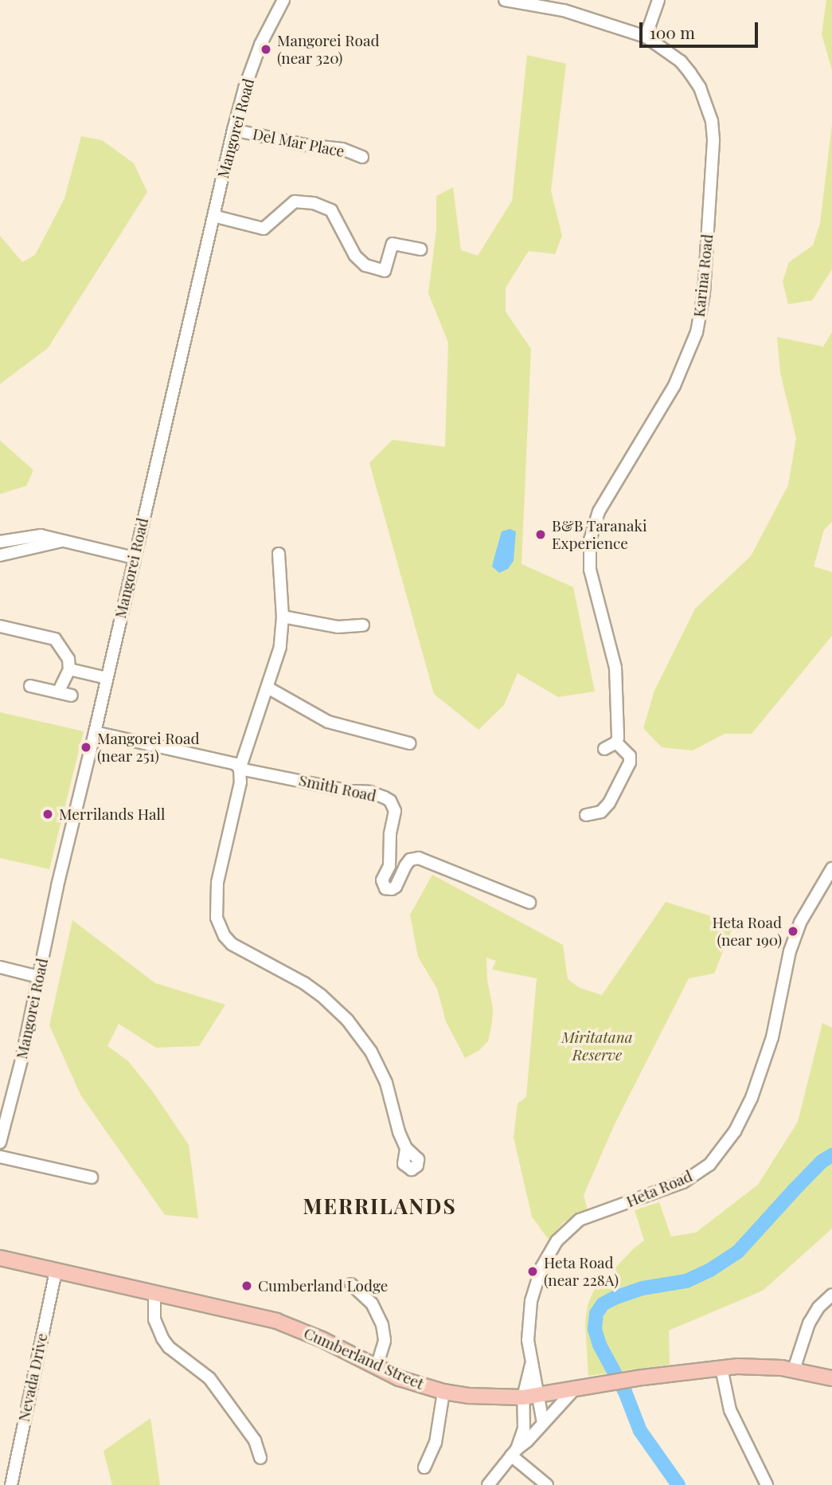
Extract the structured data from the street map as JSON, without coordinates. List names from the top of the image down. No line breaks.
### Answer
{"streets":{"main road":["Cumberland Street"],"street":["Mangorei Road","Del Mar Place","Karina Road","Smith Road","Heta Road","Nevada Drive"]},"crossings":[["Mangorei Road","Del Mar Place"],["Mangorei Road","Smith Road"],["Heta Road","Cumberland Street"],["Cumberland Street","Nevada Drive"]],"districts":["MERRILANDS"],"parks":["Miritatana Reserve"],"places":["Mangorei Road (near 320)","B&B Taranaki Experience","Mangorei Road (near 251)","Merrilands Hall","Heta Road (near 190)","Heta Road (near 228A)","Cumberland Lodge"],"scale_bar":"100 m"}
